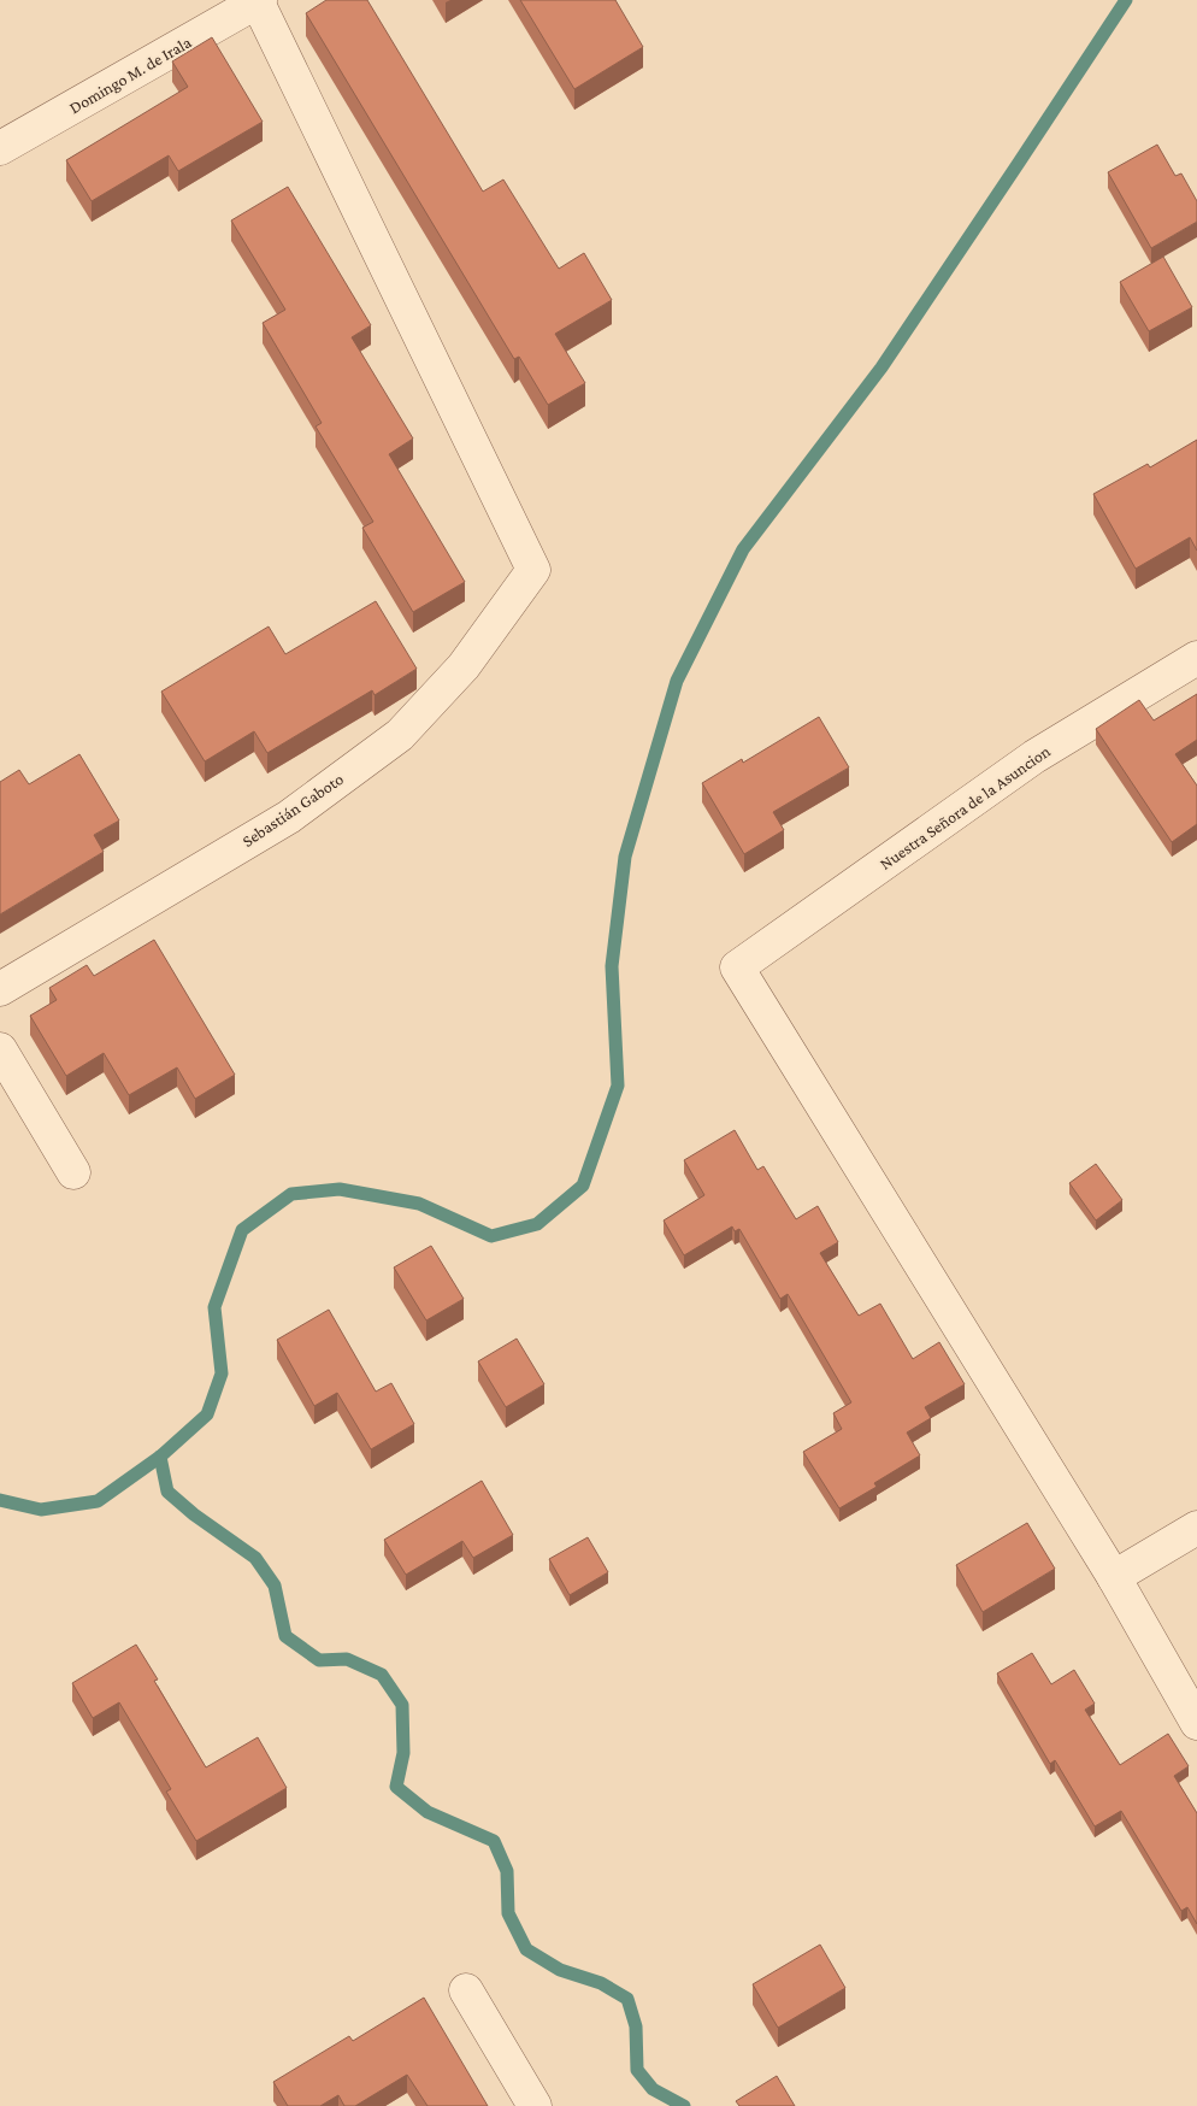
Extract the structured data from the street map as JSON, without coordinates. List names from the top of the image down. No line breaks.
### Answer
{"streets":{"street":["Domingo M. de Irala","Nuestra Señora de la Asuncion","Sebastián Gaboto"]},"crossings":[["Domingo M. de Irala","Sebastián Gaboto"]]}
